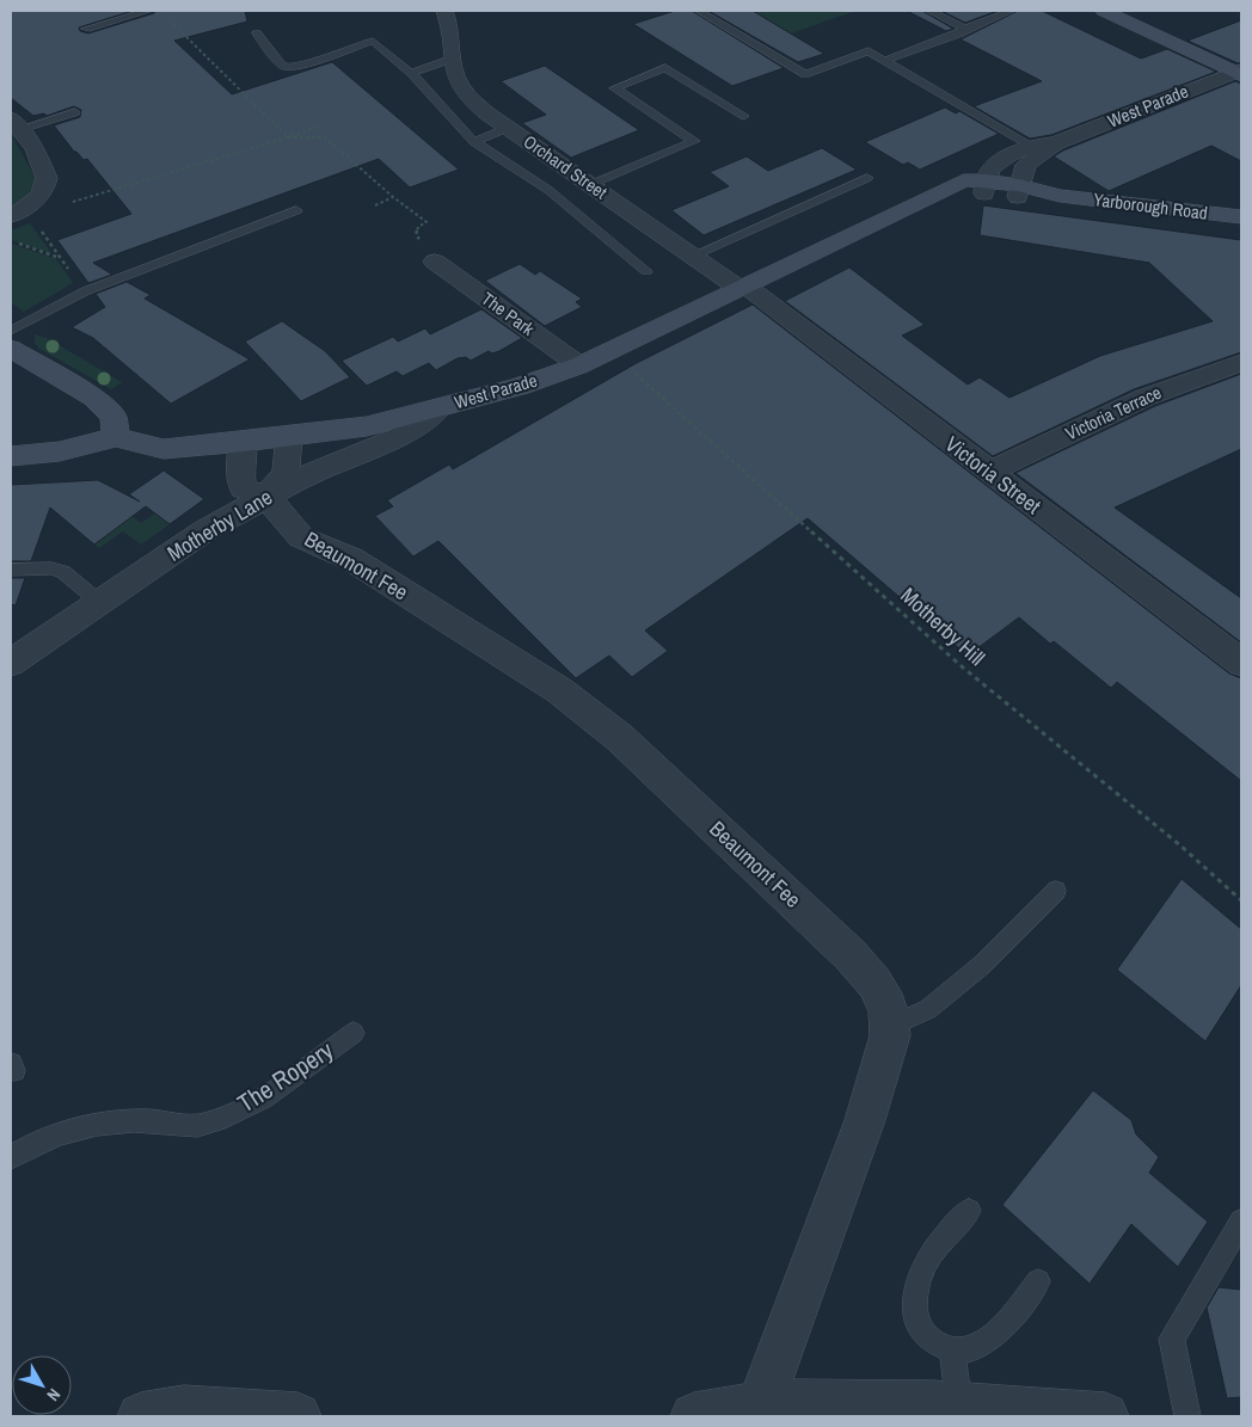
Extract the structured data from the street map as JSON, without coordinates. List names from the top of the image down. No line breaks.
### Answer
{"streets":{"main road":["West Parade","Yarborough Road"],"street":["Orchard Street","The Park","Victoria Terrace","Victoria Street","Motherby Lane","Beaumont Fee"],"lane":["The Ropery"],"path":["Motherby Hill"]},"crossings":[["West Parade","Orchard Street"],["West Parade","Yarborough Road"],["West Parade","The Park"],["West Parade","Victoria Street"],["West Parade","Motherby Lane"],["West Parade","Beaumont Fee"],["Orchard Street","Victoria Street"],["Victoria Terrace","Victoria Street"],["Motherby Lane","Beaumont Fee"]],"north":"bottom right"}
